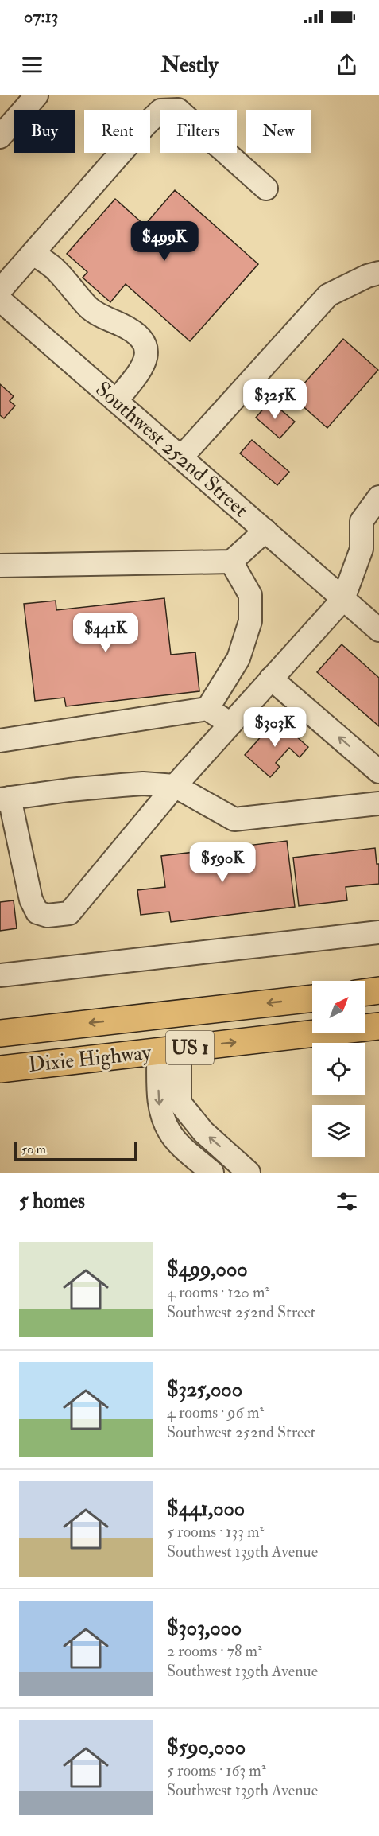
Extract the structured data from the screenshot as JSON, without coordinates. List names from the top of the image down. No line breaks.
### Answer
{"streets":{"highway":["US 1","Dixie Highway"],"street":["Southwest 252nd Street"]},"scale_bar":"50 m","north":"top right","page":{"status":"07:13","header":"Nestly","chip":["Buy","Rent","Filters","New"],"price":["$499K","$325K","$441K","$303K","$590K"],"scale":"50 m","heading":"5 homes","list":[{"name":"$499,000","note":"4 rooms · 120 m² · Southwest 252nd Street"},{"name":"$325,000","note":"4 rooms · 96 m² · Southwest 252nd Street"},{"name":"$441,000","note":"5 rooms · 133 m² · Southwest 139th Avenue"},{"name":"$303,000","note":"2 rooms · 78 m² · Southwest 139th Avenue"},{"name":"$590,000","note":"5 rooms · 163 m² · Southwest 139th Avenue"}]}}
